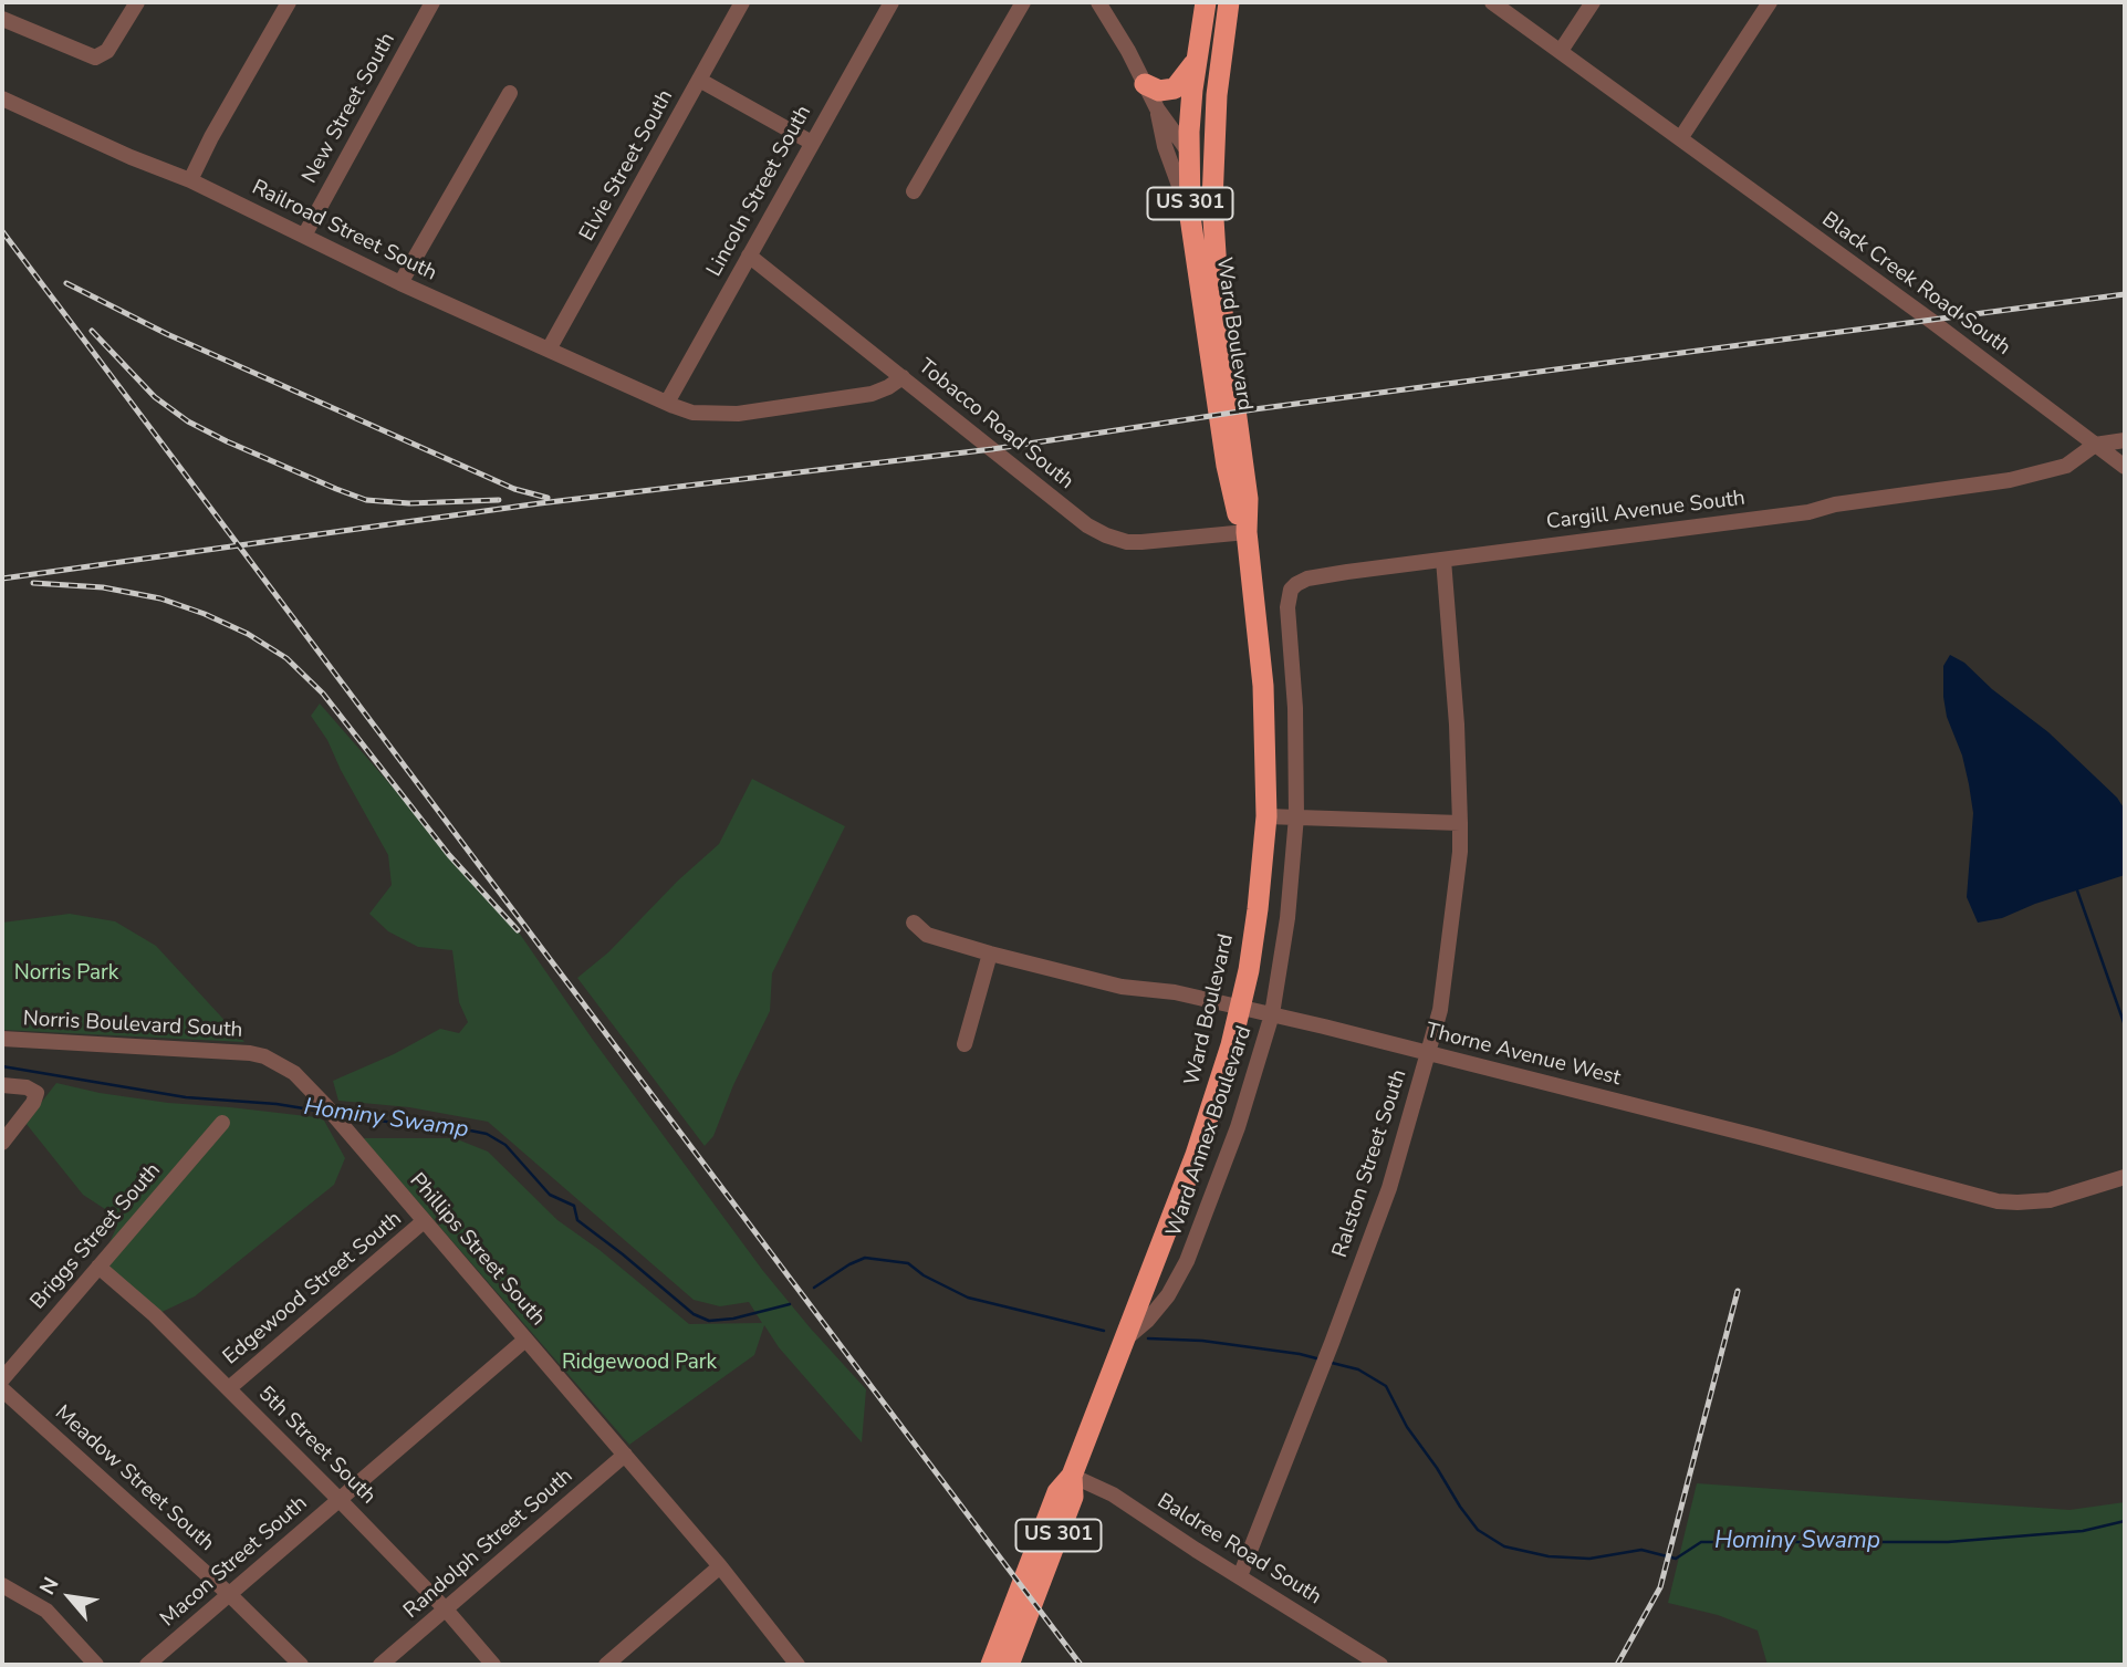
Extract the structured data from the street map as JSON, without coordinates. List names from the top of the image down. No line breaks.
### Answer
{"streets":{"highway":["US 301","Ward Boulevard"],"street":["New Street South","Elvie Street South","Lincoln Street South","Railroad Street South","Black Creek Road South","Tobacco Road South","Cargill Avenue South","Norris Boulevard South","Thorne Avenue West","Ward Annex Boulevard","Ralston Street South","Briggs Street South","Phillips Street South","Edgewood Street South","5th Street South","Meadow Street South","Randolph Street South","Baldree Road South","Macon Street South"]},"crossings":[["New Street South","Railroad Street South"],["Elvie Street South","Railroad Street South"],["Lincoln Street South","Railroad Street South"],["Lincoln Street South","Tobacco Road South"],["Railroad Street South","Tobacco Road South"],["Black Creek Road South","Cargill Avenue South"],["Ward Boulevard","Tobacco Road South"],["Ward Boulevard","Thorne Avenue West"],["Ward Boulevard","Ward Annex Boulevard"],["Ward Boulevard","Baldree Road South"],["Cargill Avenue South","Ward Annex Boulevard"],["Cargill Avenue South","Ralston Street South"],["Norris Boulevard South","Phillips Street South"],["Thorne Avenue West","Ward Annex Boulevard"],["Thorne Avenue West","Ralston Street South"],["Ralston Street South","Baldree Road South"],["Briggs Street South","5th Street South"],["Phillips Street South","Edgewood Street South"],["Phillips Street South","Randolph Street South"],["Phillips Street South","Macon Street South"],["Edgewood Street South","5th Street South"],["5th Street South","Randolph Street South"],["5th Street South","Macon Street South"],["Meadow Street South","Macon Street South"]],"water":["Hominy Swamp"],"parks":["Norris Park","Ridgewood Park"],"north":"top left"}
